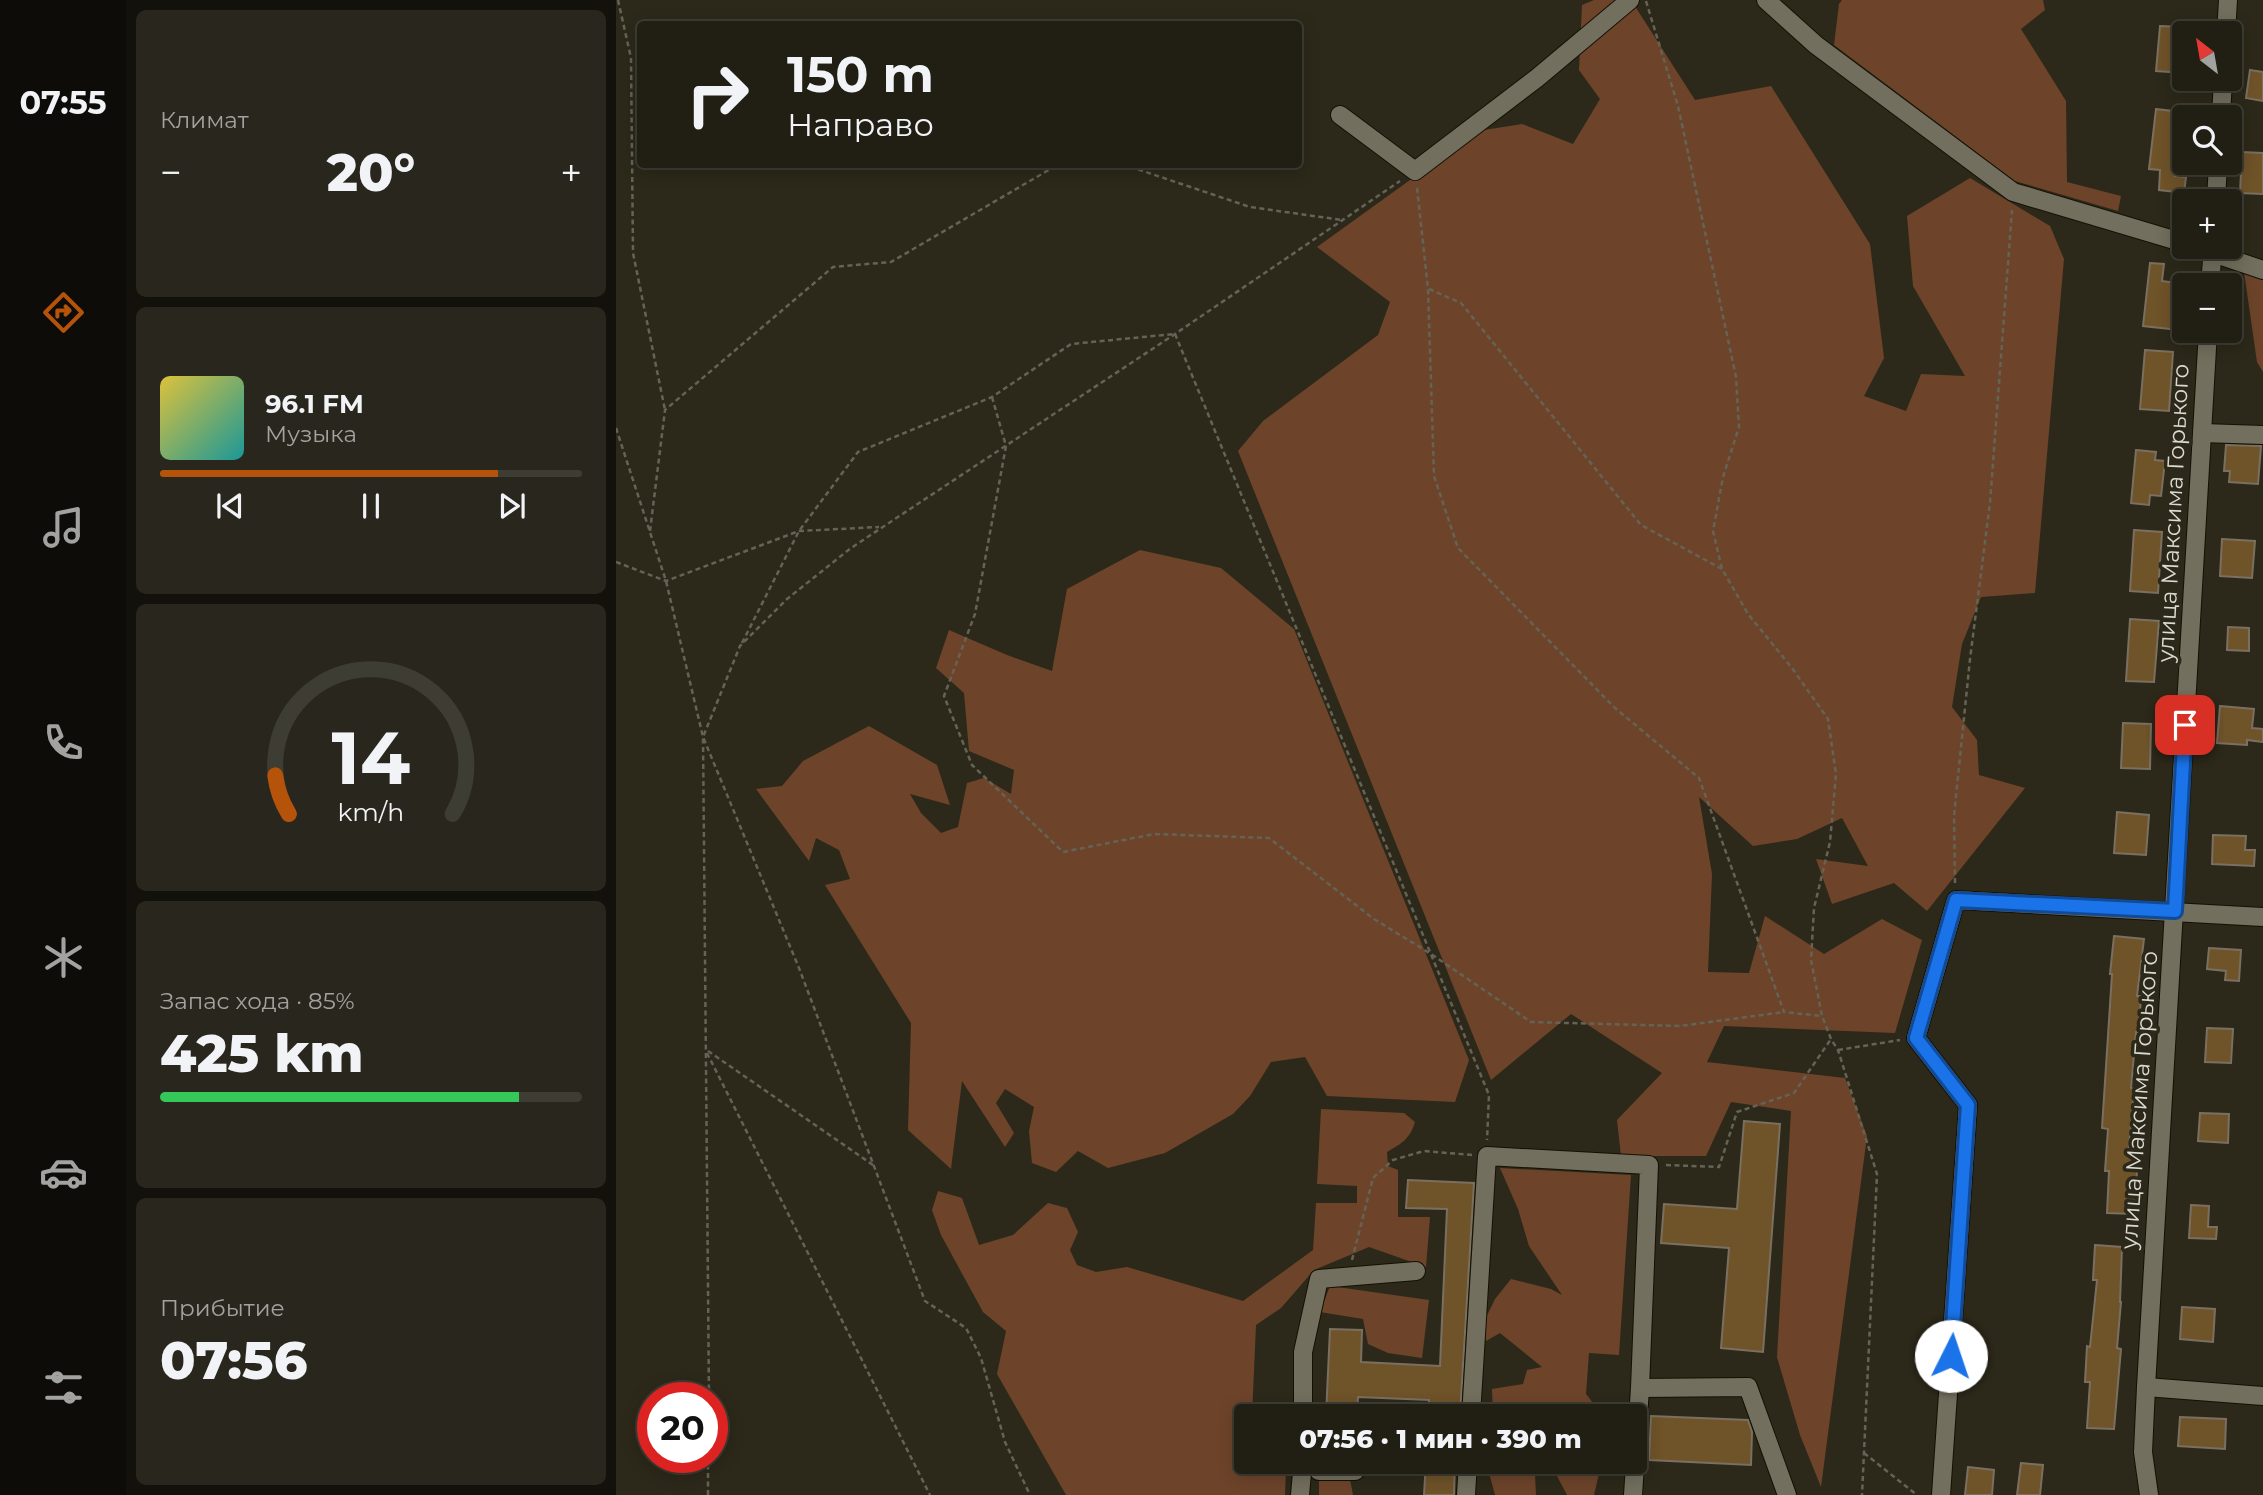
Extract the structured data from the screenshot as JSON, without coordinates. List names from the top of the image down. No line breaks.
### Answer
{"streets":{"street":["улица Максима Горького"]},"north":"top left","page":{"tabs":"07:55","tile":["Климат",["Запас хода · 85%","425 km"],["Прибытие","07:56"]],"map_buttons":["+","−"],"turn":["150 m","Направо"],"heat":["−","20°","+"],"song":["96.1 FM","Музыка"],"limit":"20","trip":"07:56 · 1 мин · 390 m","gauge":["14","km/h"]}}
